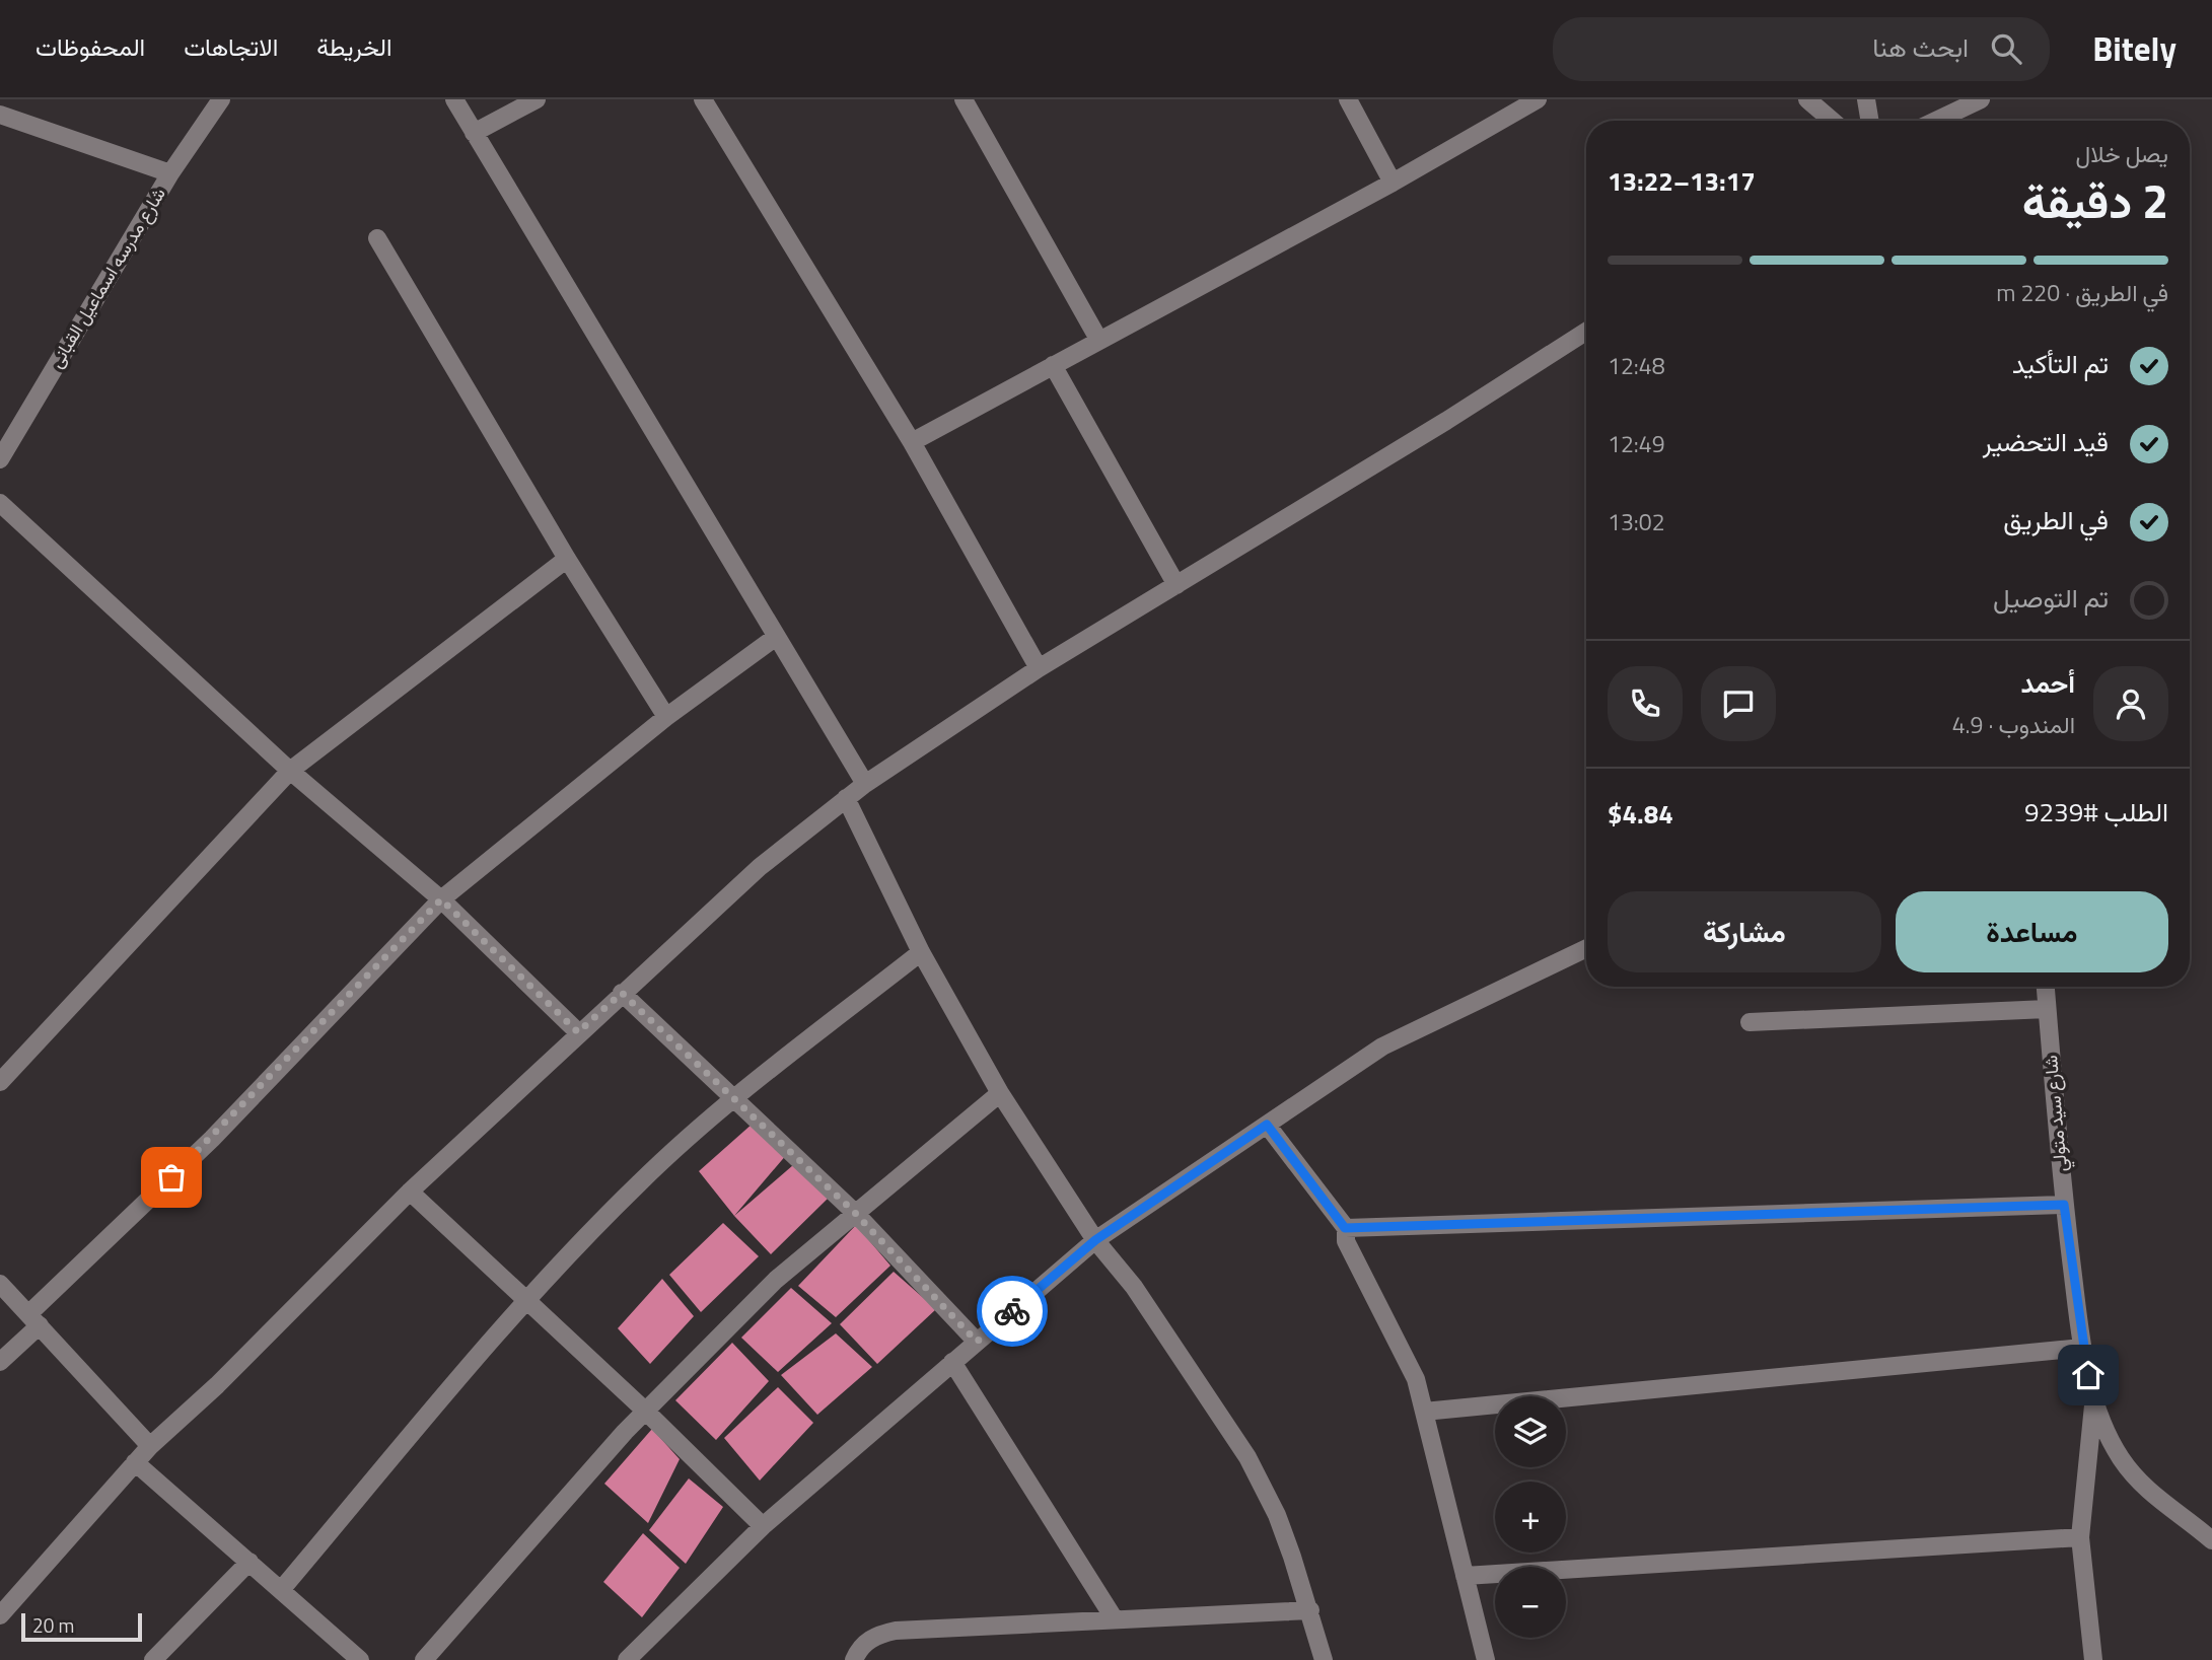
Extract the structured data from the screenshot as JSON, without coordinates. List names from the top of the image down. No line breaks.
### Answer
{"streets":{"street":["شارع مدرسه اسماعيل القبانى","شارع سيد متولي"]},"scale_bar":"20 m","page":{"header":"Bitely","search":"ابحث هنا","nav":["الخريطة","الاتجاهات","المحفوظات"],"heading":["2 دقيقة","يصل خلال","13:17–13:22"],"panel":["أحمد","المندوب · 4.9","الطلب #9239","$4.84"],"bar":"في الطريق · 220 m","list":[["تم التأكيد","12:48"],["قيد التحضير","12:49"],["في الطريق","13:02"],"تم التوصيل"],"buttons":["مساعدة","مشاركة"],"map_buttons":["+","−"],"scale":"20 m"}}
